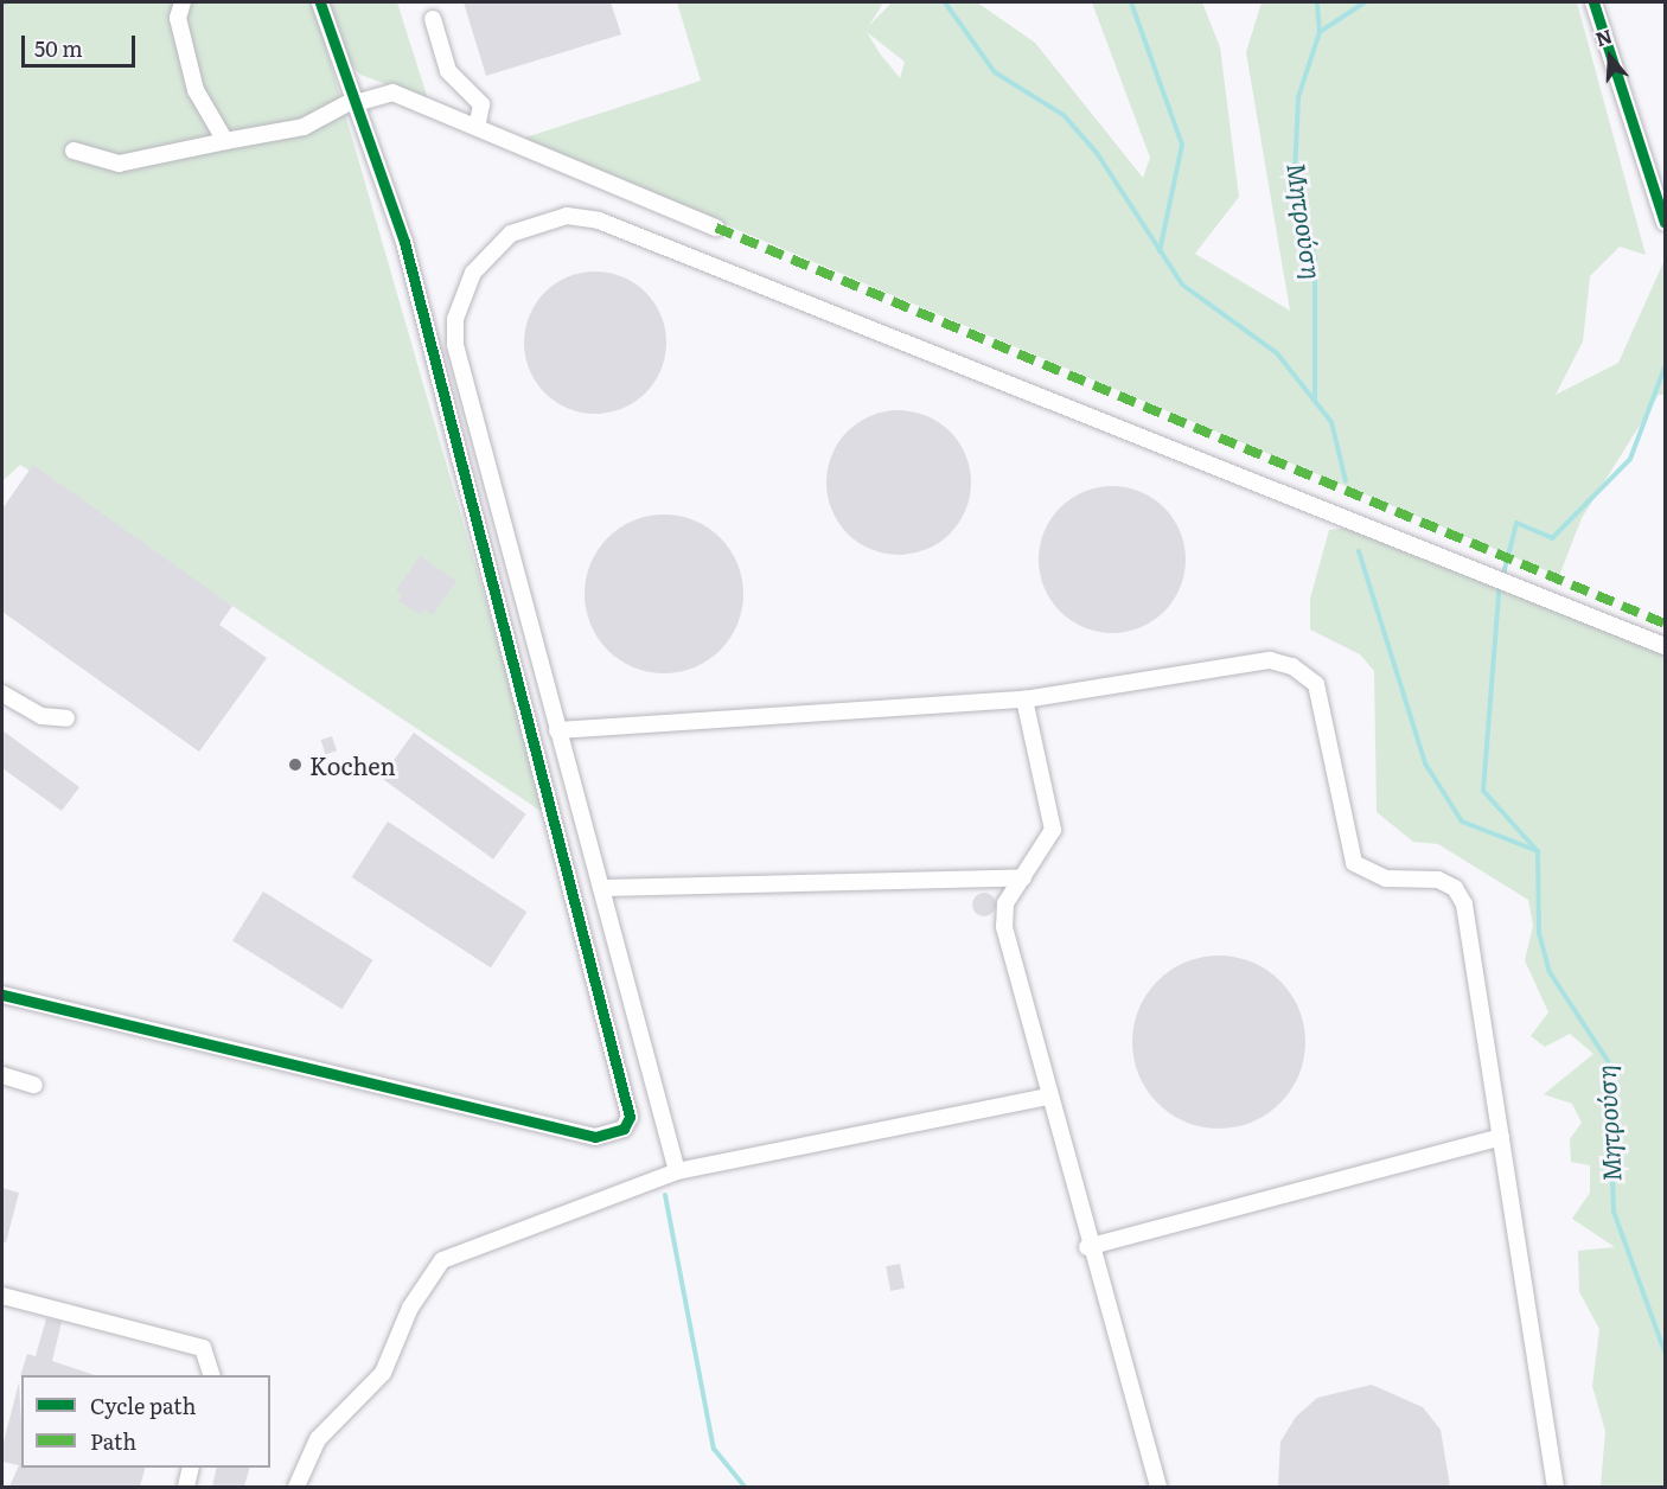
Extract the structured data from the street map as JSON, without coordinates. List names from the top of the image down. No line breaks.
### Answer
{"water":["Μητρούση"],"places":["Kochen"],"legend":["Cycle path","Path"],"scale_bar":"50 m","north":"top"}
